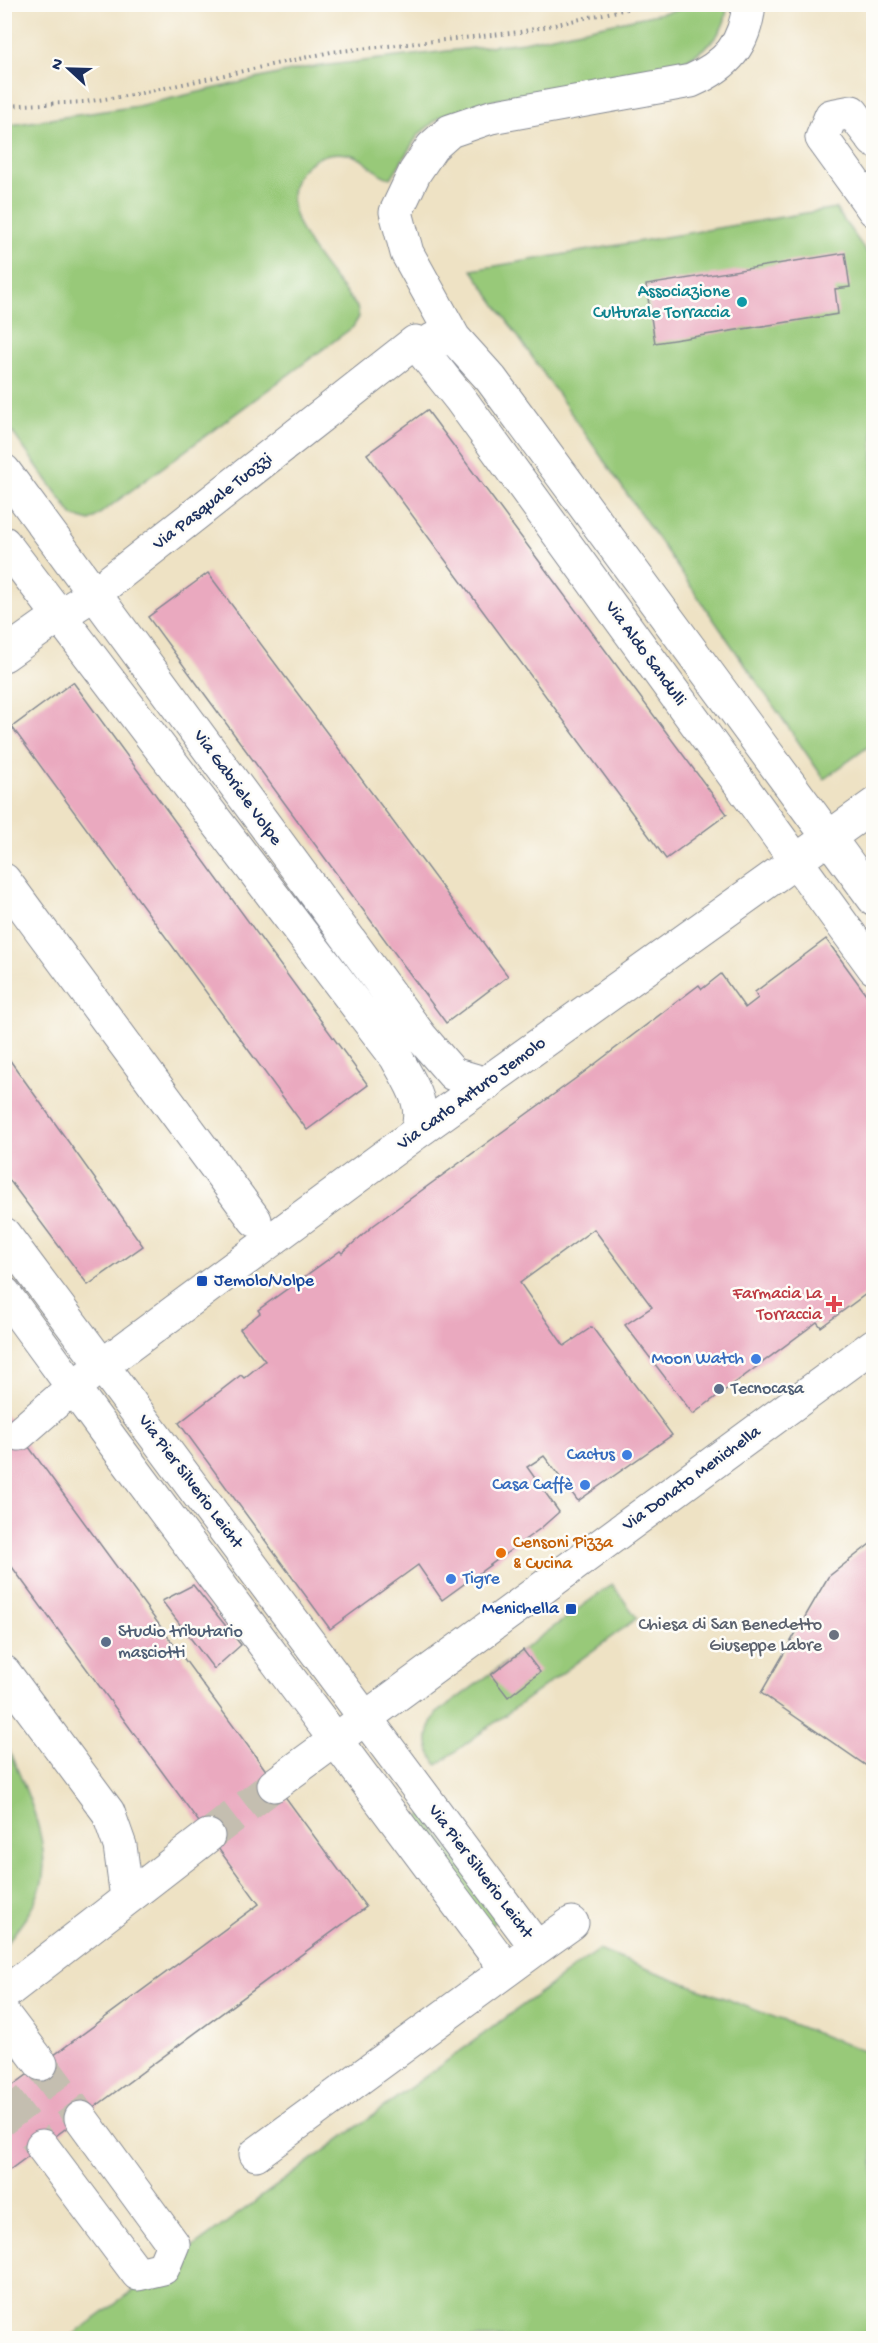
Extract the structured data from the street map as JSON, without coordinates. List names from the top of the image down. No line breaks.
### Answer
{"streets":{"street":["Via Pasquale Tuozzi","Via Aldo Sandulli","Via Gabriele Volpe","Via Carlo Arturo Jemolo","Via Donato Menichella","Via Pier Silverio Leicht"]},"crossings":[["Via Pasquale Tuozzi","Via Aldo Sandulli"],["Via Pasquale Tuozzi","Via Gabriele Volpe"],["Via Aldo Sandulli","Via Carlo Arturo Jemolo"],["Via Gabriele Volpe","Via Carlo Arturo Jemolo"],["Via Carlo Arturo Jemolo","Via Pier Silverio Leicht"],["Via Donato Menichella","Via Pier Silverio Leicht"]],"places":{"other":["Associazione Culturale Torraccia","Moon Watch","Tecnocasa","Cactus","Casa Caffè","Censoni Pizza & Cucina","Tigre","Chiesa di San Benedetto Giuseppe Labre","Studio tributario masciotti"],"transit":["Jemolo/Volpe","Menichella"],"health":["Farmacia La Torraccia"]},"north":"left"}
